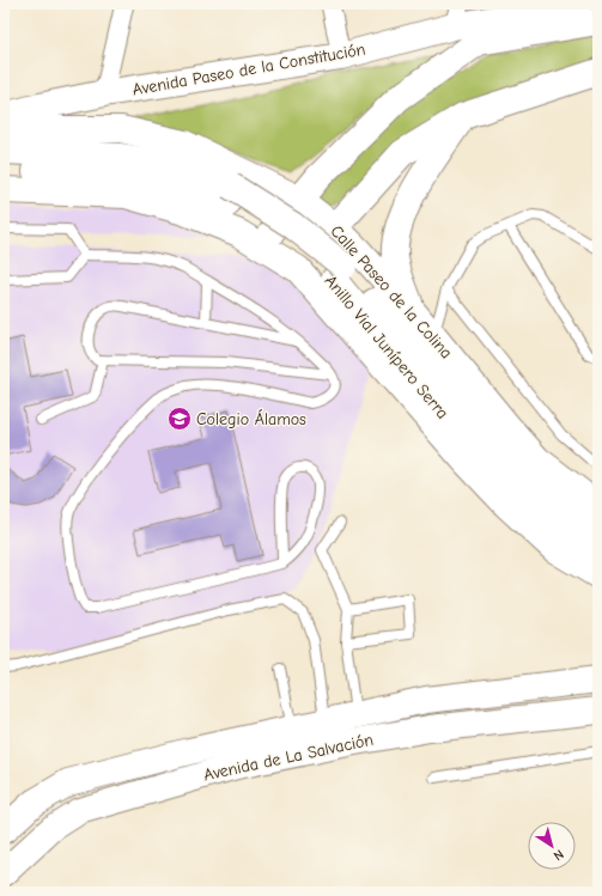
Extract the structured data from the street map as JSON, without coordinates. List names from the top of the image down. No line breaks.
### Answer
{"streets":{"main road":["Avenida Paseo de la Constitución","Calle Paseo de la Colina","Anillo Vial Junípero Serra","Avenida de La Salvación"]},"places":{"school or university":["Colegio Álamos"]},"north":"bottom right"}
